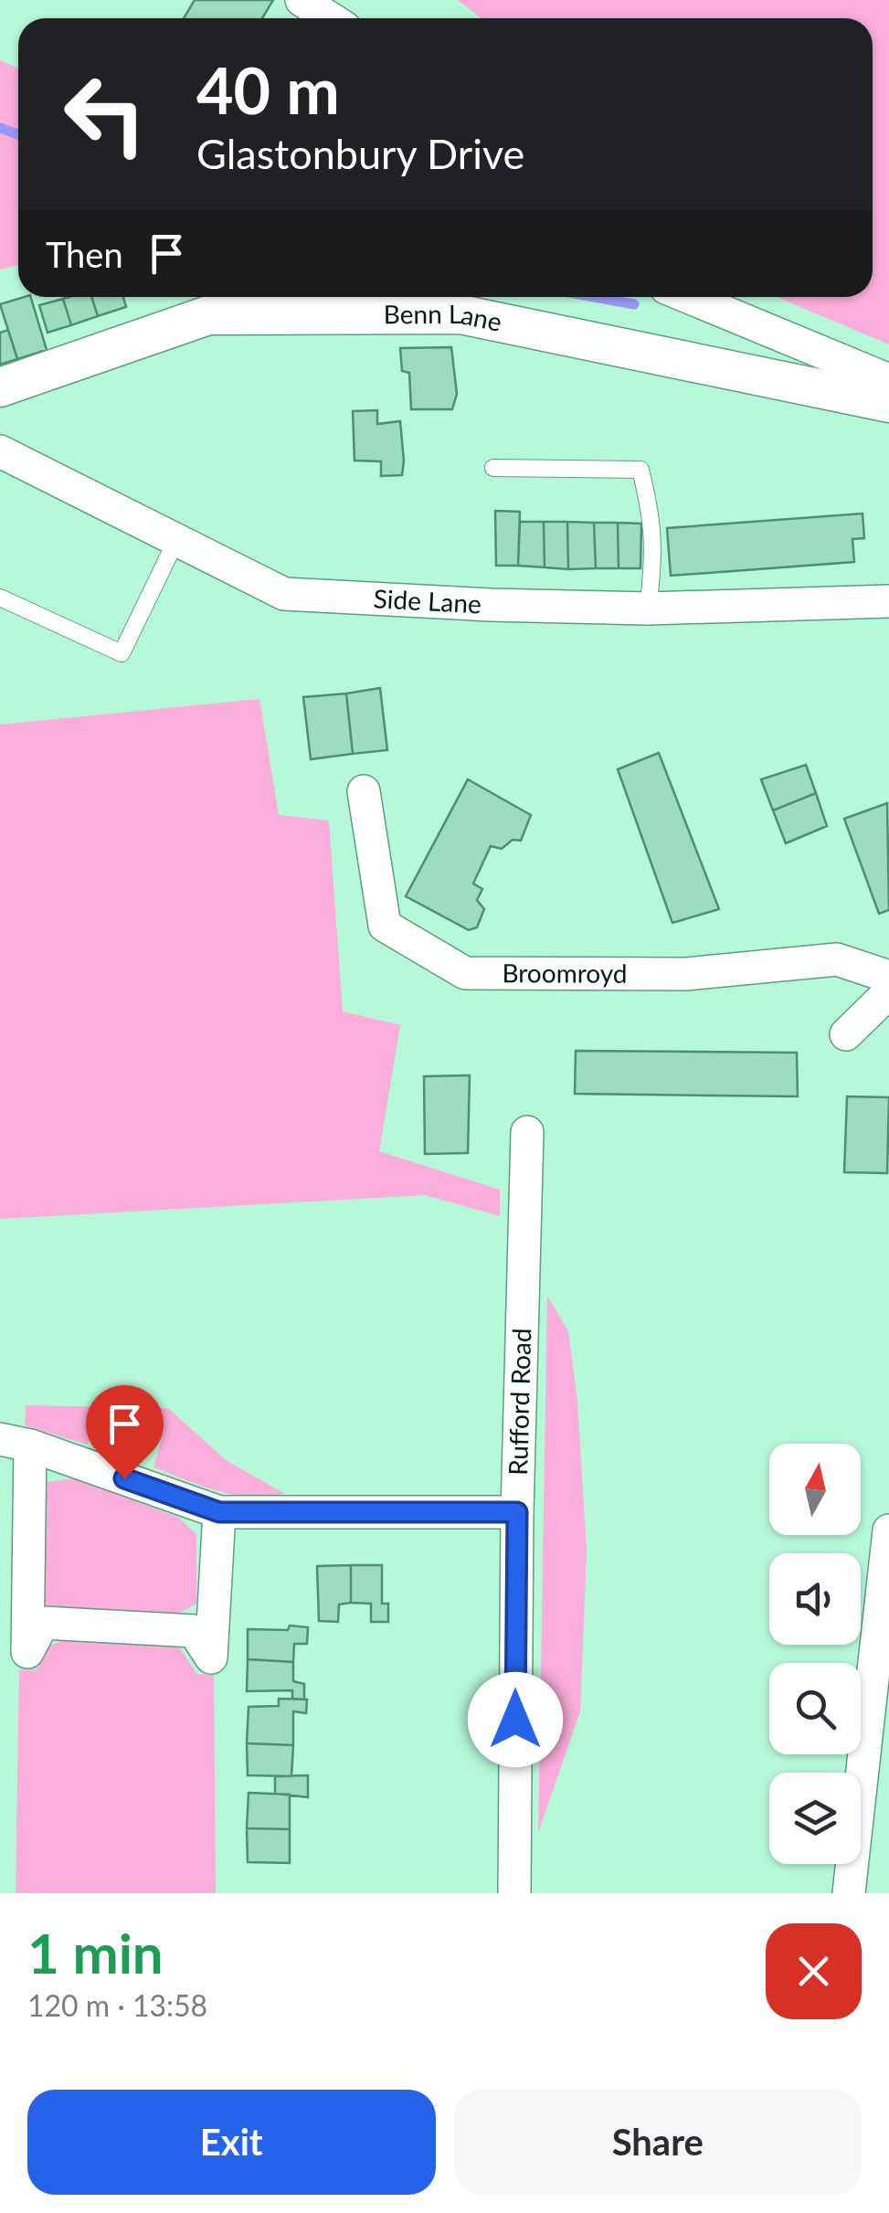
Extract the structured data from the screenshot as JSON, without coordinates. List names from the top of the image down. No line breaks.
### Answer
{"streets":{"street":["Benn Lane","Side Lane","Broomroyd","Rufford Road"]},"north":"top","page":{"turn":["40 m","Glastonbury Drive"],"then":"Then","heading":["1 min","120 m · 13:58"],"buttons":["Exit","Share"]}}
